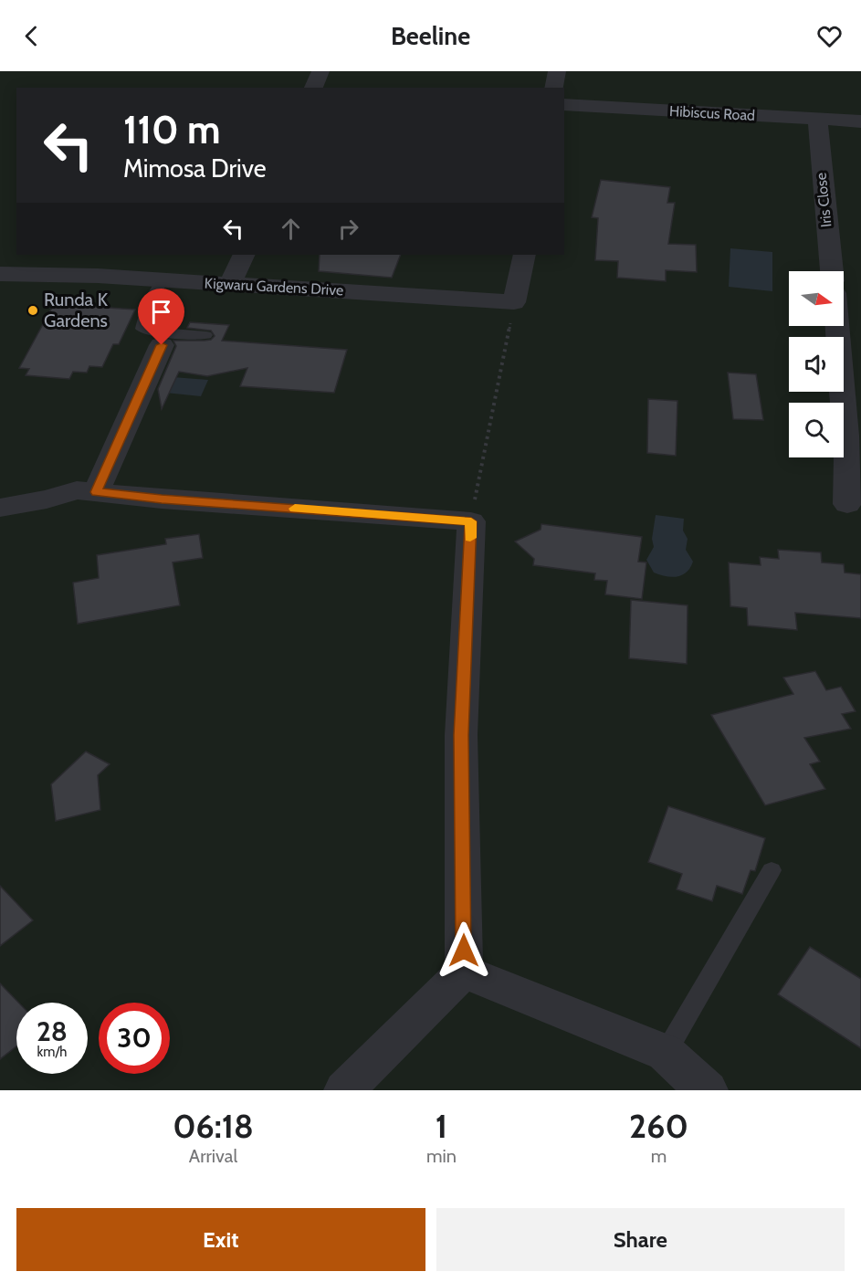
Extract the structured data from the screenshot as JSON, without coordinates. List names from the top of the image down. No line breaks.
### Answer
{"streets":{"street":["Hibiscus Road","Iris Close","Kigwaru Gardens Drive"]},"crossings":[["Hibiscus Road","Iris Close"]],"places":["Runda K Gardens"],"north":"right","page":{"header":"Beeline","turn":["110 m","Mimosa Drive"],"speed":"28 km/h","limit":"30","eta":["06:18","Arrival","1","min","260","m"],"buttons":["Exit","Share"]}}
